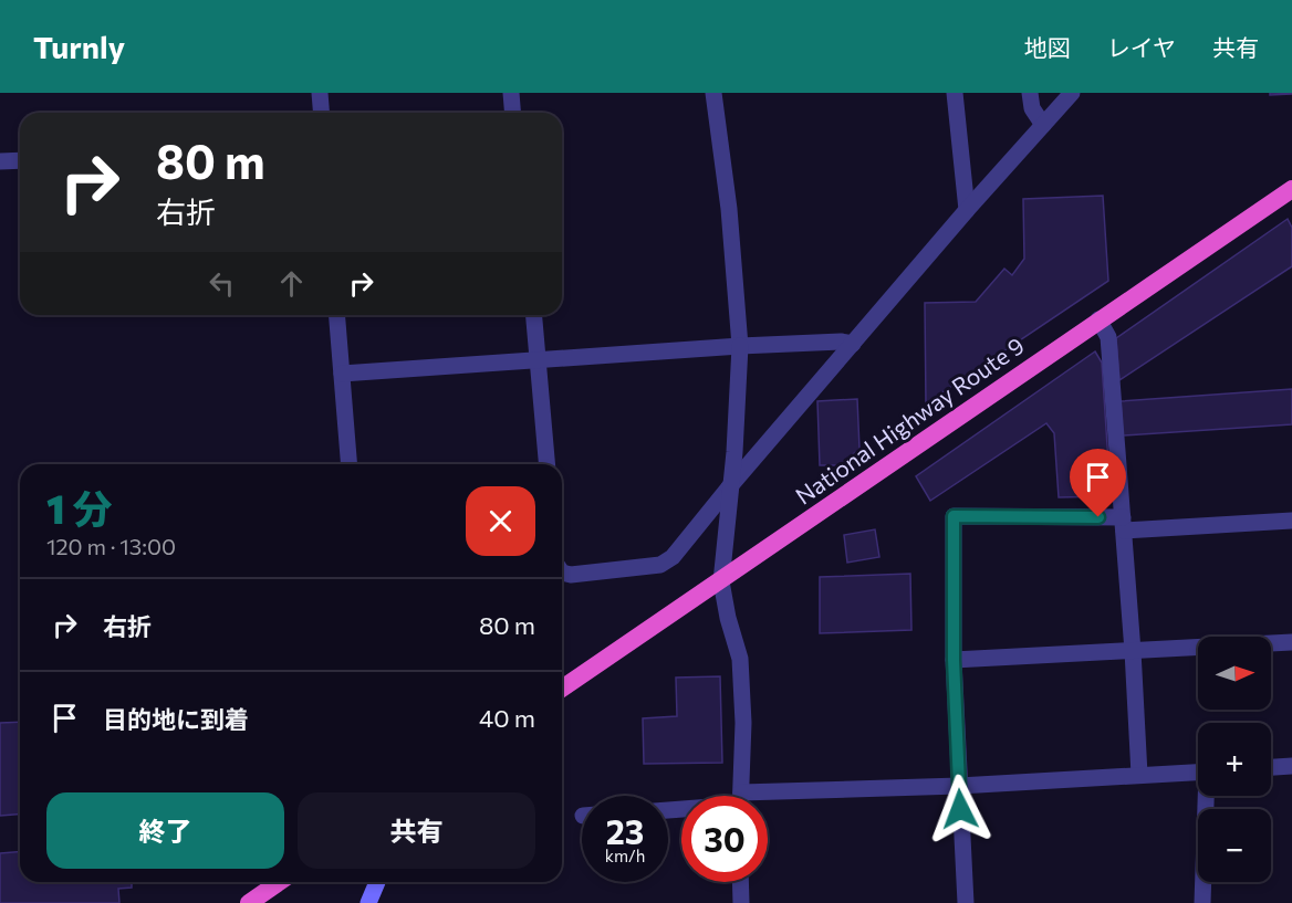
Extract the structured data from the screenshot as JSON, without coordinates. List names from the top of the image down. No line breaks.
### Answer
{"streets":{"highway":["National Highway Route 9"]},"north":"right","page":{"header":"Turnly","nav":["地図","レイヤ","共有"],"turn":["80 m","右折"],"heading":["1 分","120 m · 13:00"],"list":[{"name":"右折","value":"80 m"},{"name":"目的地に到着","value":"40 m"}],"map_buttons":["+","−"],"buttons":["終了","共有"],"speed":"23 km/h","limit":"30"}}
